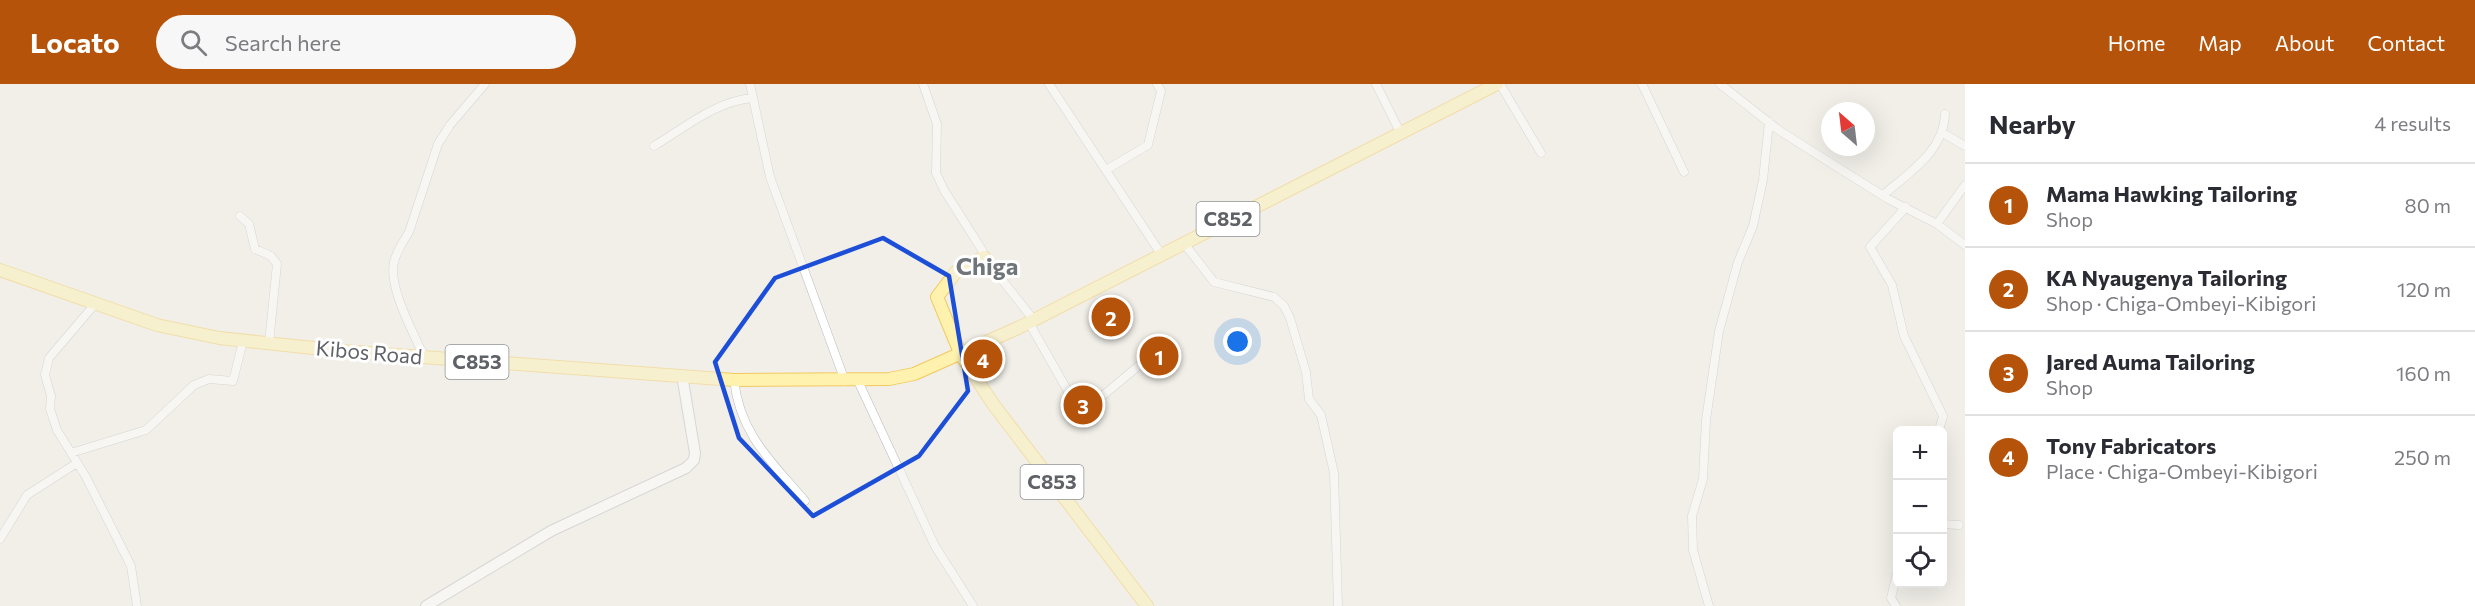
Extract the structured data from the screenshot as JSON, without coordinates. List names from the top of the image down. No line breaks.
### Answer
{"streets":{"main road":["C852","Kibos Road","C853"]},"crossings":[["C852","Kibos Road"],["C852","C853"],["Kibos Road","C853"]],"districts":["Chiga"],"north":"top left","page":{"header":"Locato","search":"Search here","nav":["Home","Map","About","Contact"],"heading":["Nearby","4 results"],"list":[{"mark":"1","name":"Mama Hawking Tailoring","note":"Shop","value":"80 m"},{"mark":"2","name":"KA Nyaugenya Tailoring","note":"Shop · Chiga-Ombeyi-Kibigori","value":"120 m"},{"mark":"3","name":"Jared Auma Tailoring","note":"Shop","value":"160 m"},{"mark":"4","name":"Tony Fabricators","note":"Place · Chiga-Ombeyi-Kibigori","value":"250 m"}],"pins":["2","1","4","3"],"map_buttons":["+","−"]}}
